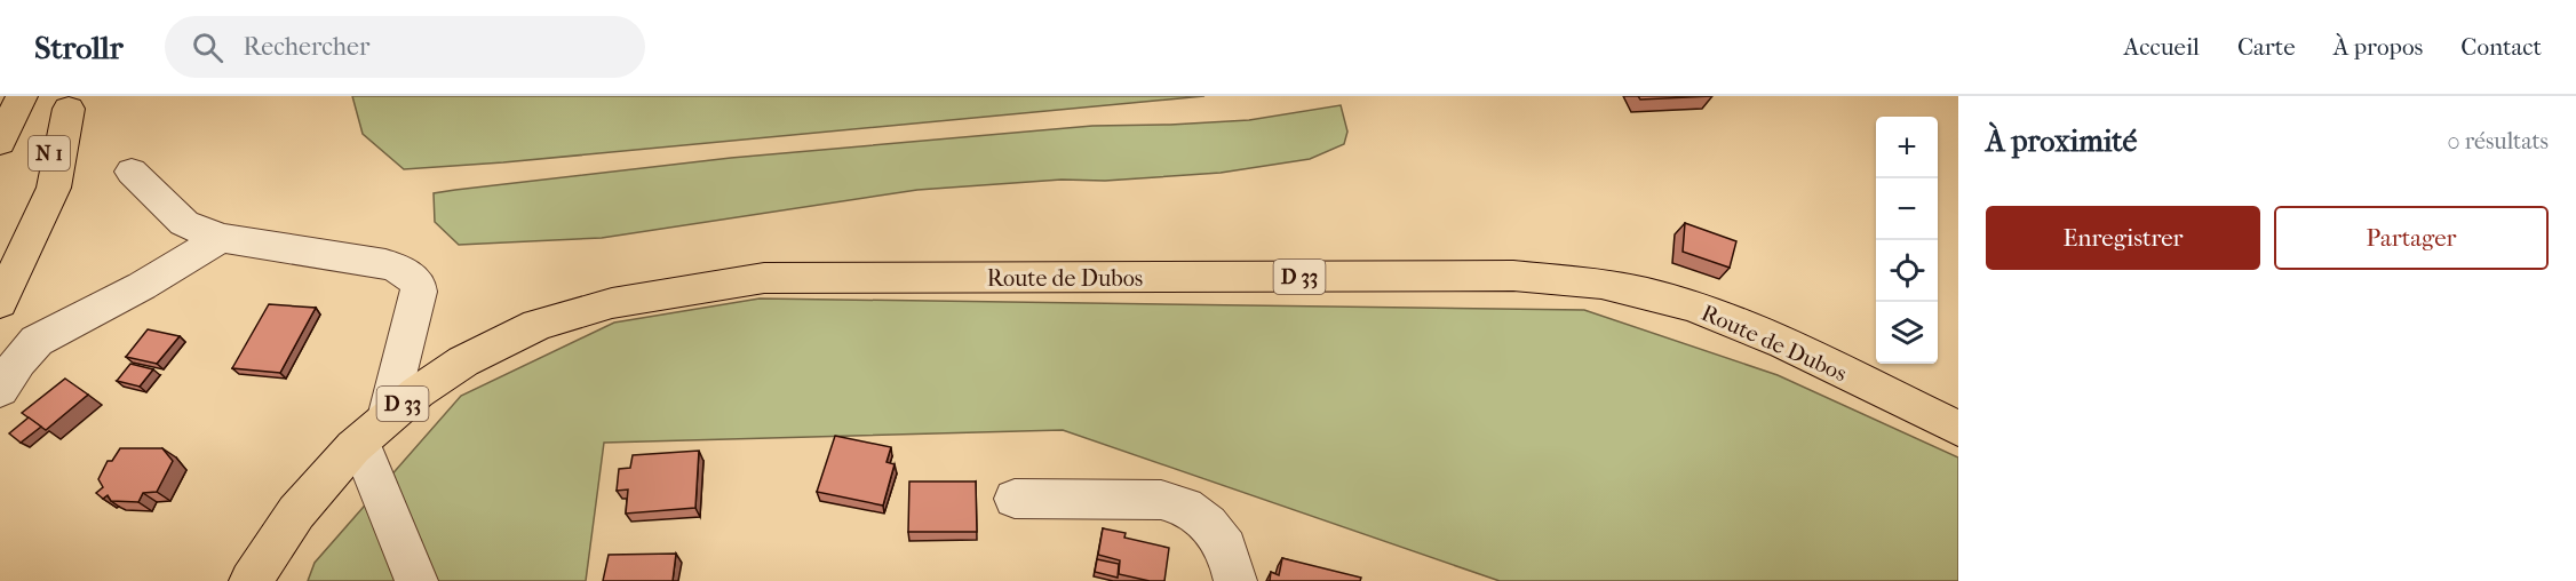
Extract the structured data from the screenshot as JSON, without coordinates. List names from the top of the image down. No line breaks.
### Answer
{"streets":{"main road":["N 1","D 33","Route de Dubos"]},"page":{"header":"Strollr","search":"Rechercher","nav":["Accueil","Carte","À propos","Contact"],"heading":["À proximité","0 résultats"],"map_buttons":["+","−"],"buttons":["Enregistrer","Partager"]}}
